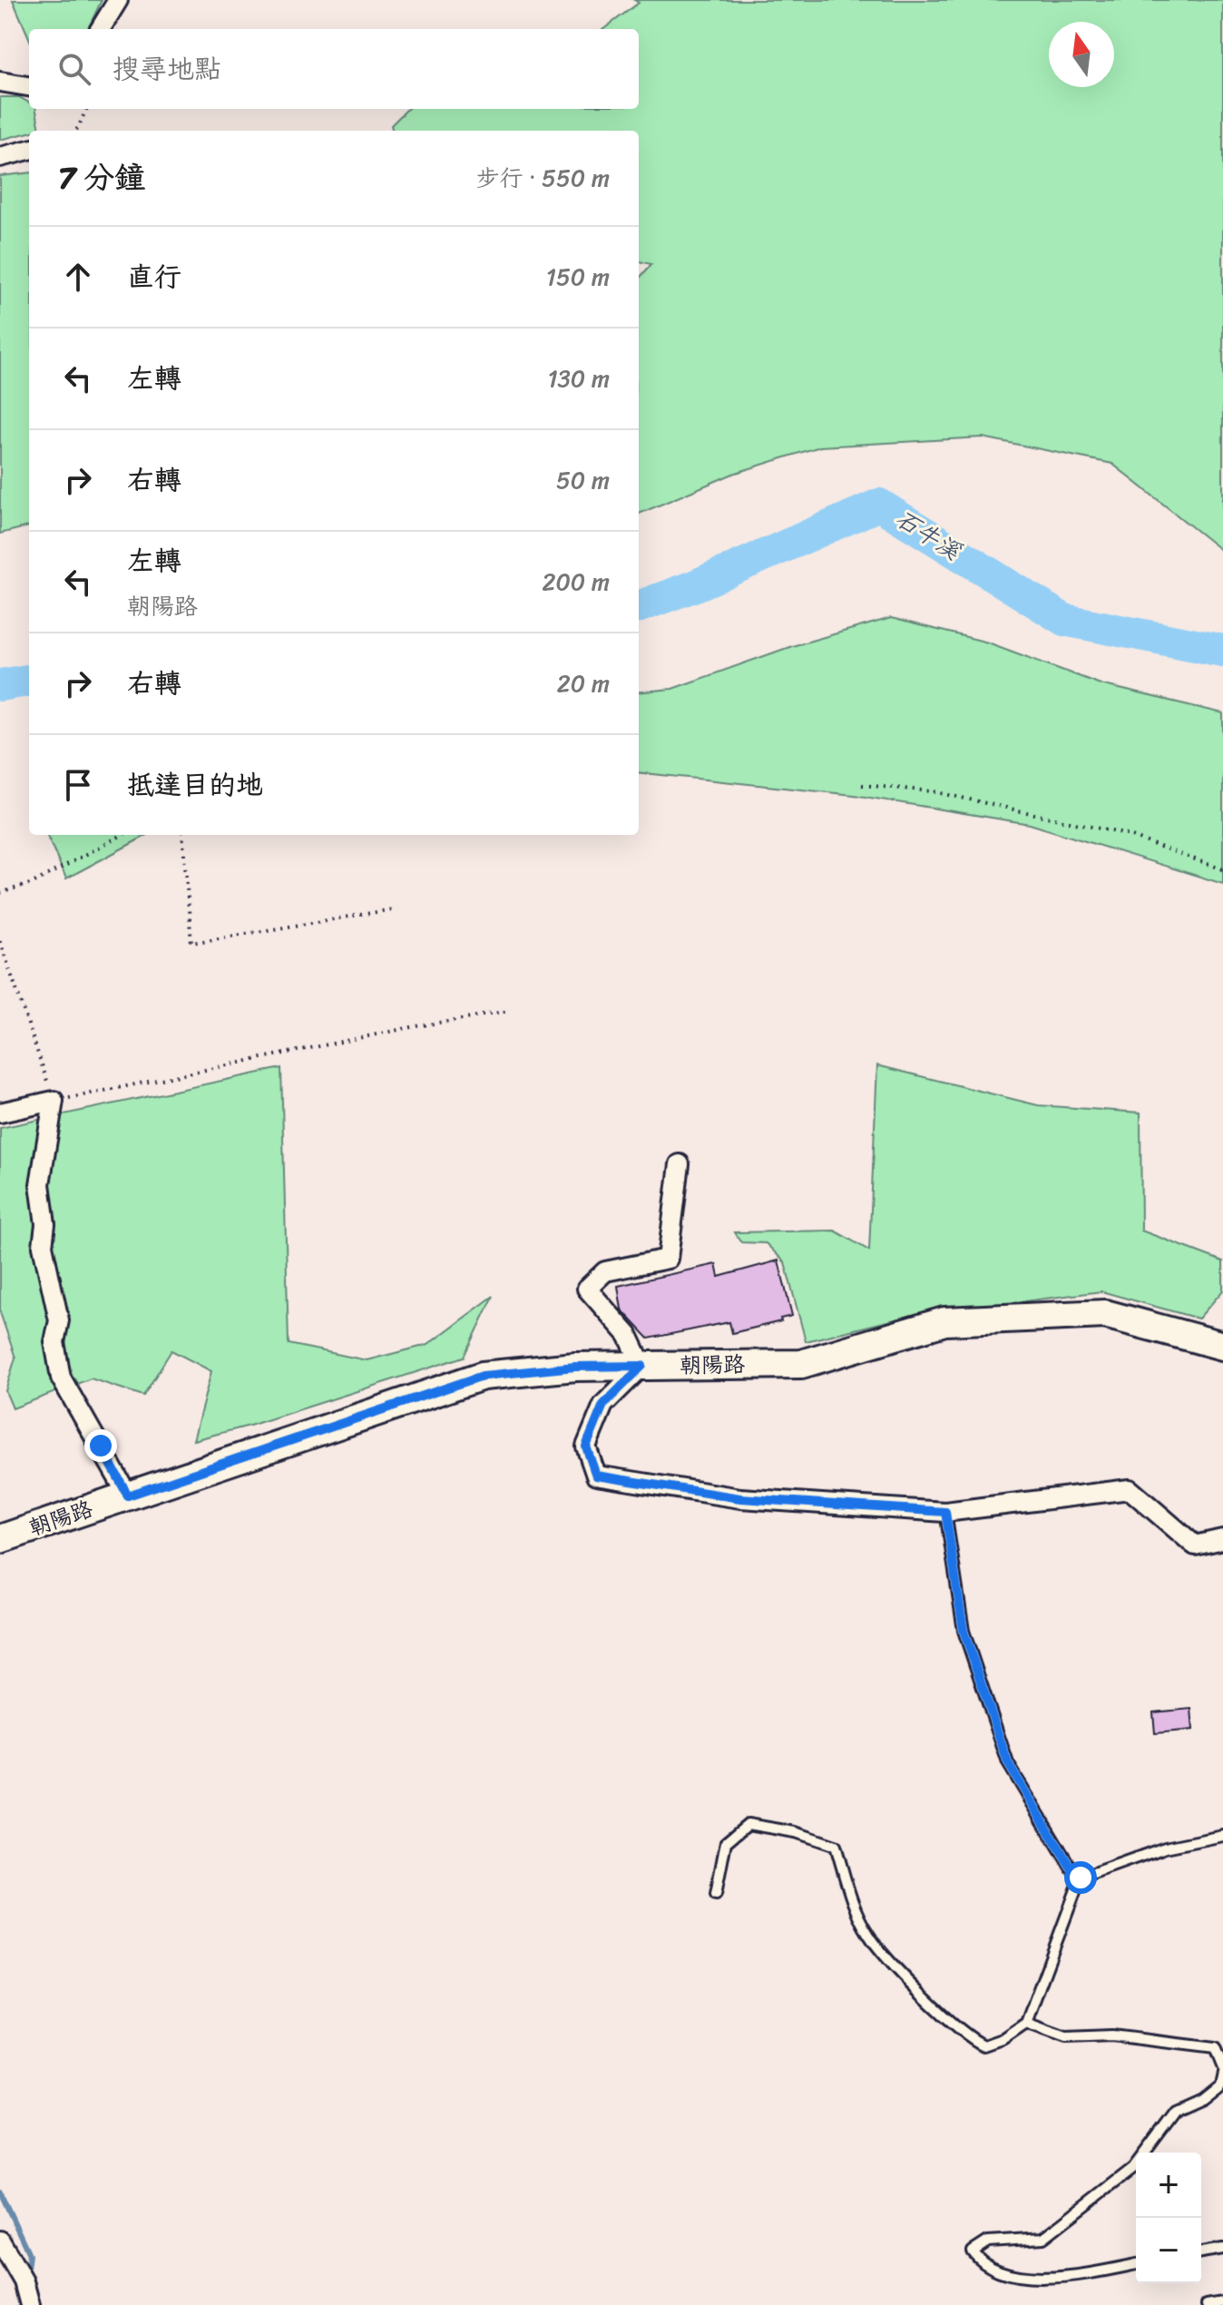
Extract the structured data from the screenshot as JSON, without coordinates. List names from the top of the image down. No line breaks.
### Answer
{"streets":{"main road":["朝陽路"]},"water":["石牛溪"],"north":"top","page":{"search":"搜尋地點","heading":["7 分鐘","步行 · 550 m"],"list":[["直行","150 m"],["左轉","130 m"],["右轉","50 m"],["左轉","朝陽路","200 m"],["右轉","20 m"],"抵達目的地"],"map_buttons":["+","−"]}}
